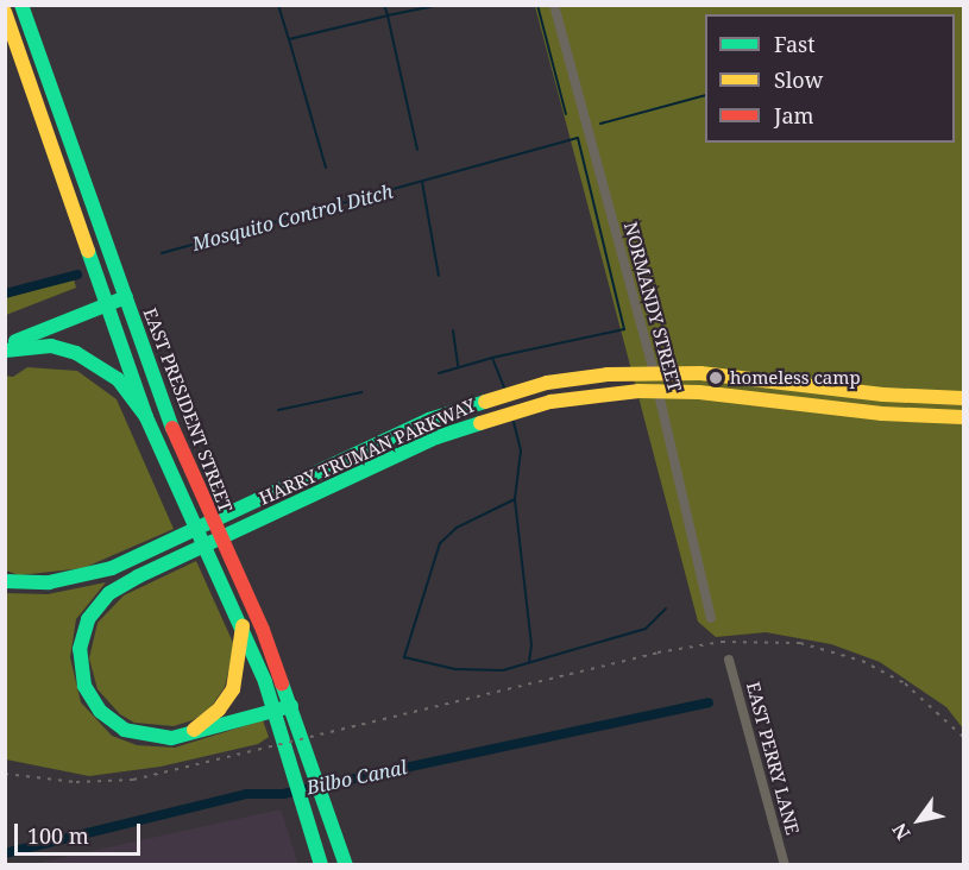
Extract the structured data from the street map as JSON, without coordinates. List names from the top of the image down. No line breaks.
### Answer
{"streets":{"main road":["EAST PRESIDENT STREET","HARRY TRUMAN PARKWAY"],"street":["NORMANDY STREET","EAST PERRY LANE"]},"crossings":[["EAST PRESIDENT STREET","HARRY TRUMAN PARKWAY"]],"water":["Mosquito Control Ditch","Bilbo Canal"],"places":["homeless camp"],"legend":["Fast","Slow","Jam"],"scale_bar":"100 m","north":"bottom left"}
